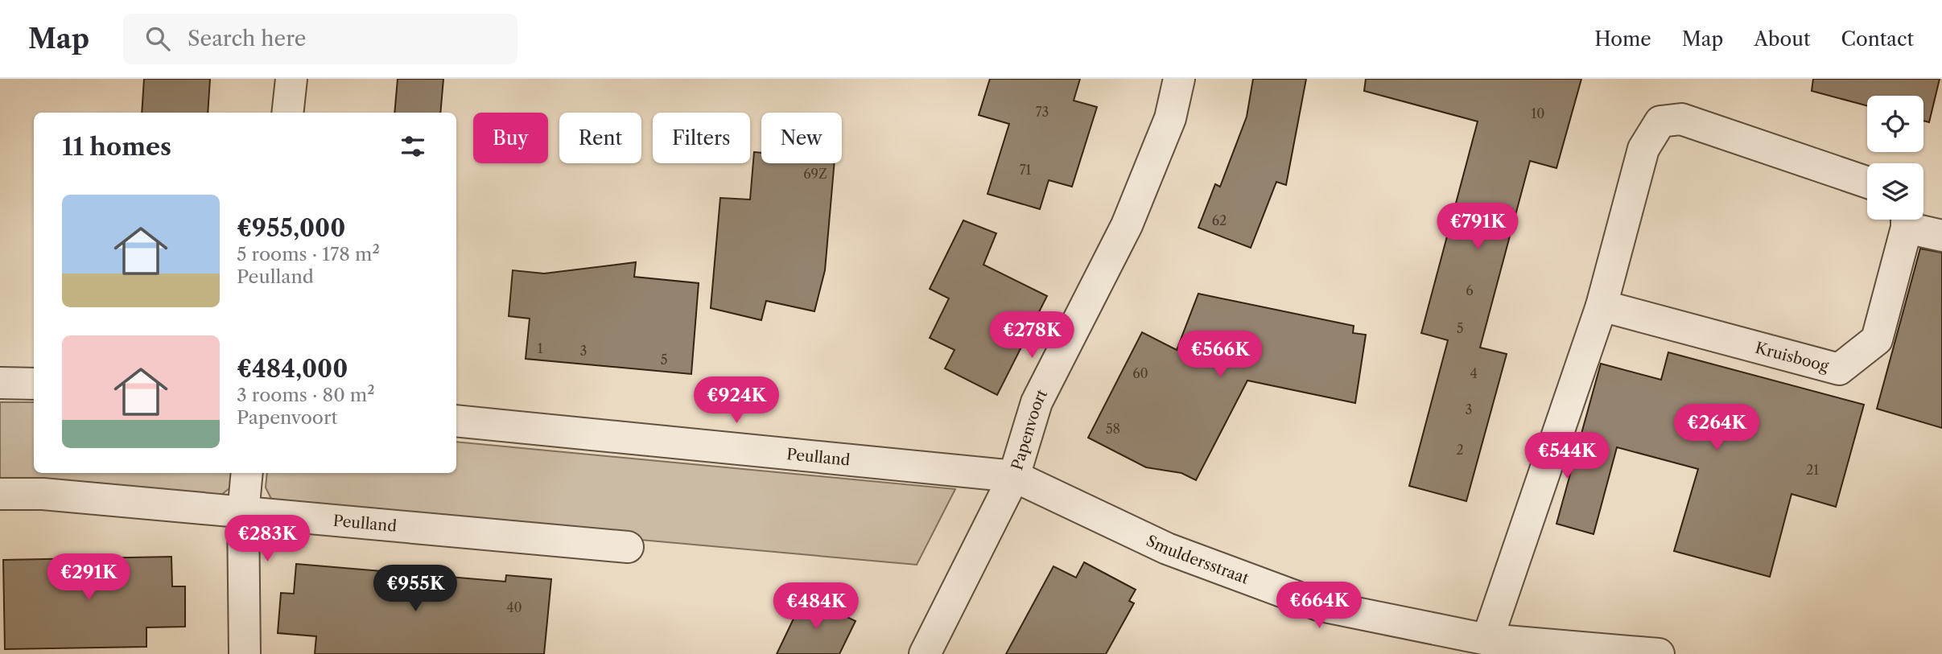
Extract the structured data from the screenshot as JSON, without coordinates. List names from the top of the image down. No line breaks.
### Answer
{"streets":{"street":["Kruisboog","Papenvoort","Peulland","Smuldersstraat"]},"crossings":[["Papenvoort","Peulland"],["Papenvoort","Smuldersstraat"],["Peulland","Smuldersstraat"]],"house_numbers":["73","10","71","69Z","62","6","5","1","3","5","60","4","3","58","2","21","40"],"page":{"header":"Map","search":"Search here","nav":["Home","Map","About","Contact"],"chip":["Buy","Rent","Filters","New"],"heading":"11 homes","list":[{"name":"€955,000","note":"5 rooms · 178 m² · Peulland"},{"name":"€484,000","note":"3 rooms · 80 m² · Papenvoort"}],"price":["€791K","€278K","€566K","€924K","€264K","€544K","€283K","€291K","€955K","€664K","€484K"]}}
